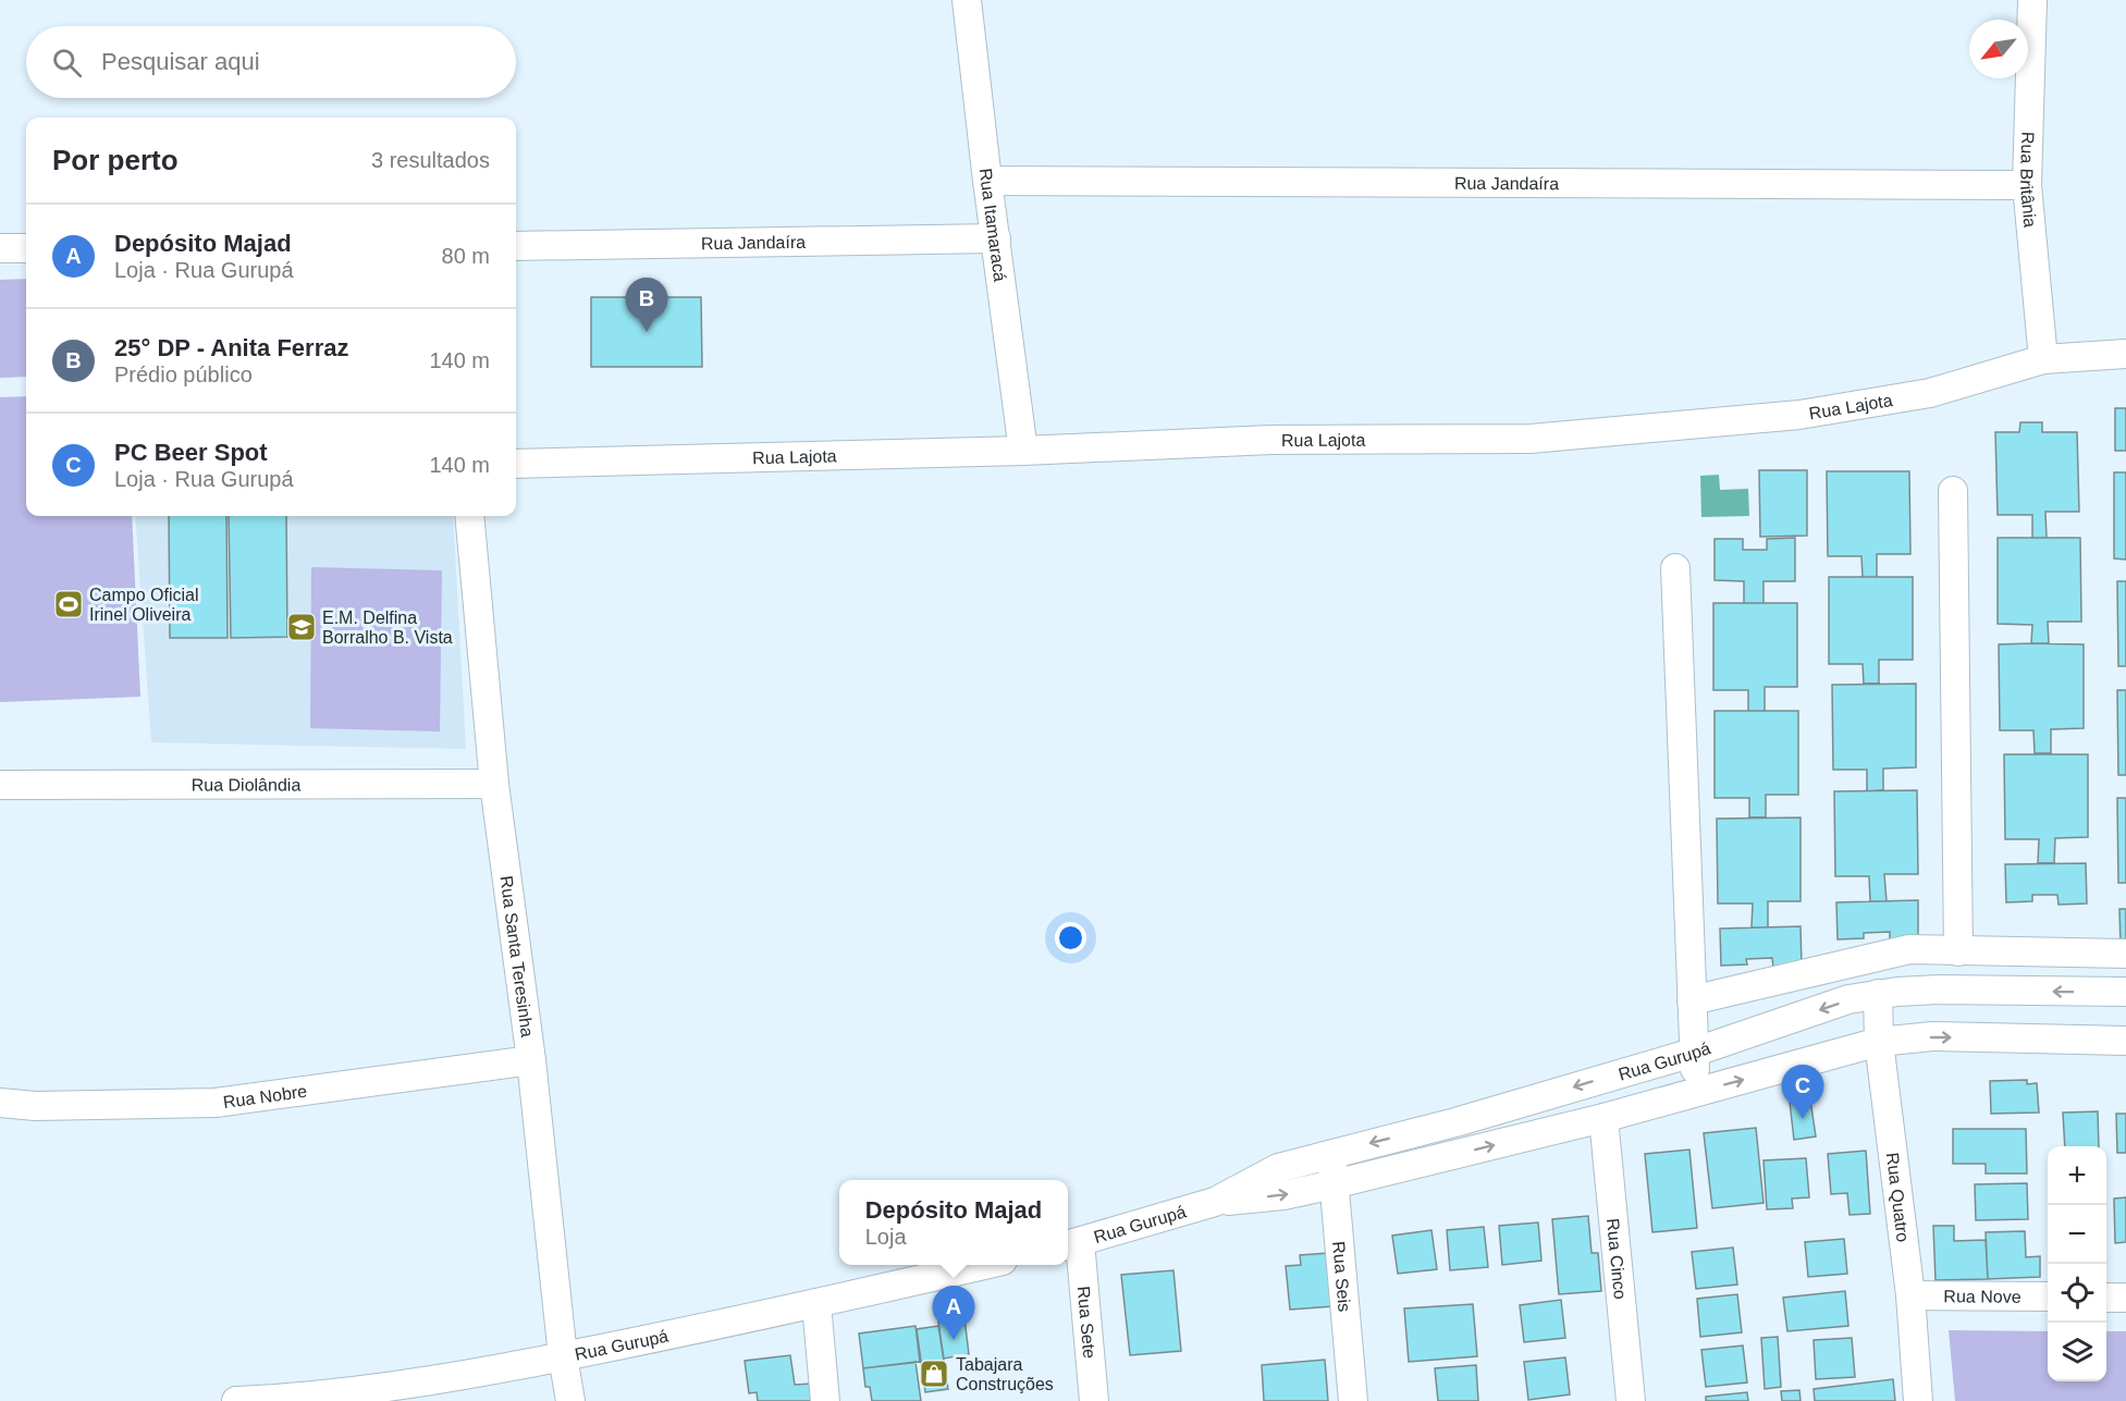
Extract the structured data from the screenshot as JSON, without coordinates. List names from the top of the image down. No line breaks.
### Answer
{"streets":{"street":["Rua Britânia","Rua Jandaíra","Rua Itamaracá","Rua Lajota","Rua Diolândia","Rua Santa Teresinha","Rua Gurupá","Rua Nobre","Rua Quatro","Rua Cinco","Rua Seis","Rua Nove","Rua Sete"]},"crossings":[["Rua Britânia","Rua Jandaíra"],["Rua Britânia","Rua Lajota"],["Rua Jandaíra","Rua Itamaracá"],["Rua Itamaracá","Rua Lajota"],["Rua Diolândia","Rua Santa Teresinha"],["Rua Santa Teresinha","Rua Gurupá"],["Rua Santa Teresinha","Rua Nobre"],["Rua Gurupá","Rua Quatro"],["Rua Gurupá","Rua Cinco"],["Rua Gurupá","Rua Seis"],["Rua Gurupá","Rua Sete"],["Rua Quatro","Rua Nove"]],"places":{"sports":["Campo Oficial Irinel Oliveira"],"school or university":["E.M. Delfina Borralho B. Vista"],"shop":["Tabajara Construções"]},"north":"bottom left","page":{"search":"Pesquisar aqui","heading":["Por perto","3 resultados"],"list":[{"mark":"A","name":"Depósito Majad","note":"Loja · Rua Gurupá","value":"80 m"},{"mark":"B","name":"25° DP - Anita Ferraz","note":"Prédio público","value":"140 m"},{"mark":"C","name":"PC Beer Spot","note":"Loja · Rua Gurupá","value":"140 m"}],"pins":["B","C","A"],"map_buttons":["+","−"],"popup":["Depósito Majad","Loja"]}}
